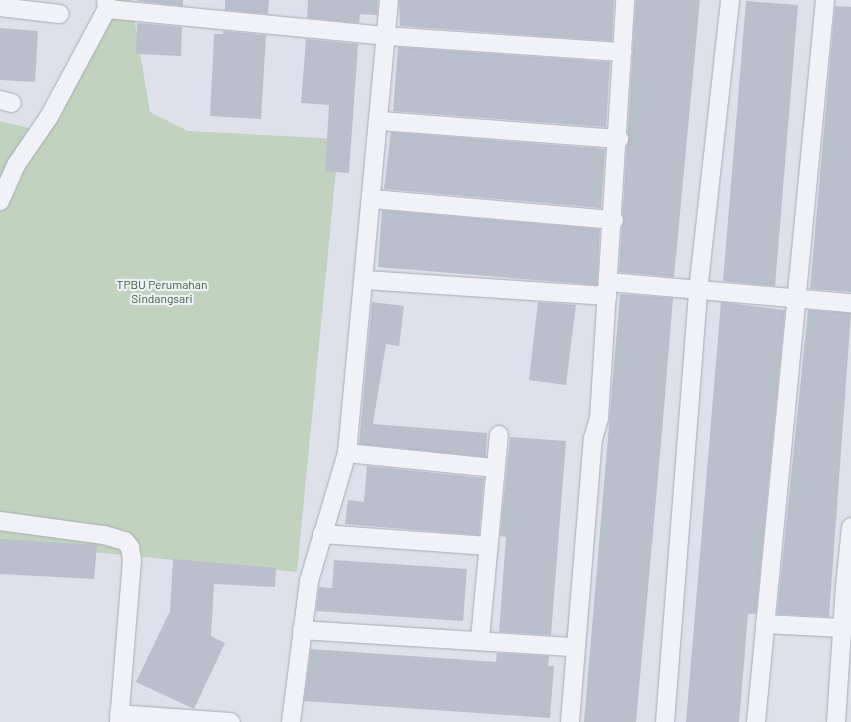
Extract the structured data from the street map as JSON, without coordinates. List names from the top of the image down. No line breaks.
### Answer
{"parks":["TPBU Perumahan Sindangsari"]}
